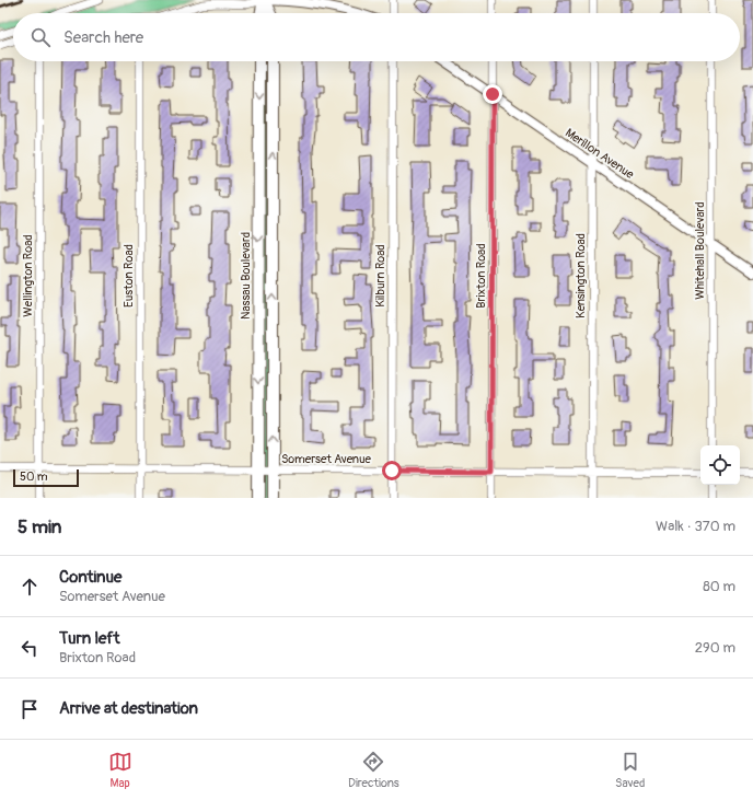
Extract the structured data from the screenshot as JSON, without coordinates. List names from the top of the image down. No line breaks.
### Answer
{"streets":{"main road":["Nassau Boulevard"],"street":["Merillon Avenue","Whitehall Boulevard","Wellington Road","Euston Road","Kilburn Road","Brixton Road","Kensington Road","Somerset Avenue"]},"crossings":[["Merillon Avenue","Whitehall Boulevard"],["Merillon Avenue","Brixton Road"],["Merillon Avenue","Kensington Road"],["Wellington Road","Somerset Avenue"],["Euston Road","Somerset Avenue"],["Nassau Boulevard","Somerset Avenue"],["Kilburn Road","Somerset Avenue"],["Brixton Road","Somerset Avenue"],["Kensington Road","Somerset Avenue"]],"scale_bar":"50 m","page":{"search":"Search here","scale":"50 m","heading":["5 min","Walk · 370 m"],"list":[["Continue","Somerset Avenue","80 m"],["Turn left","Brixton Road","290 m"],"Arrive at destination"],"nav":["Map","Directions","Saved"]}}
